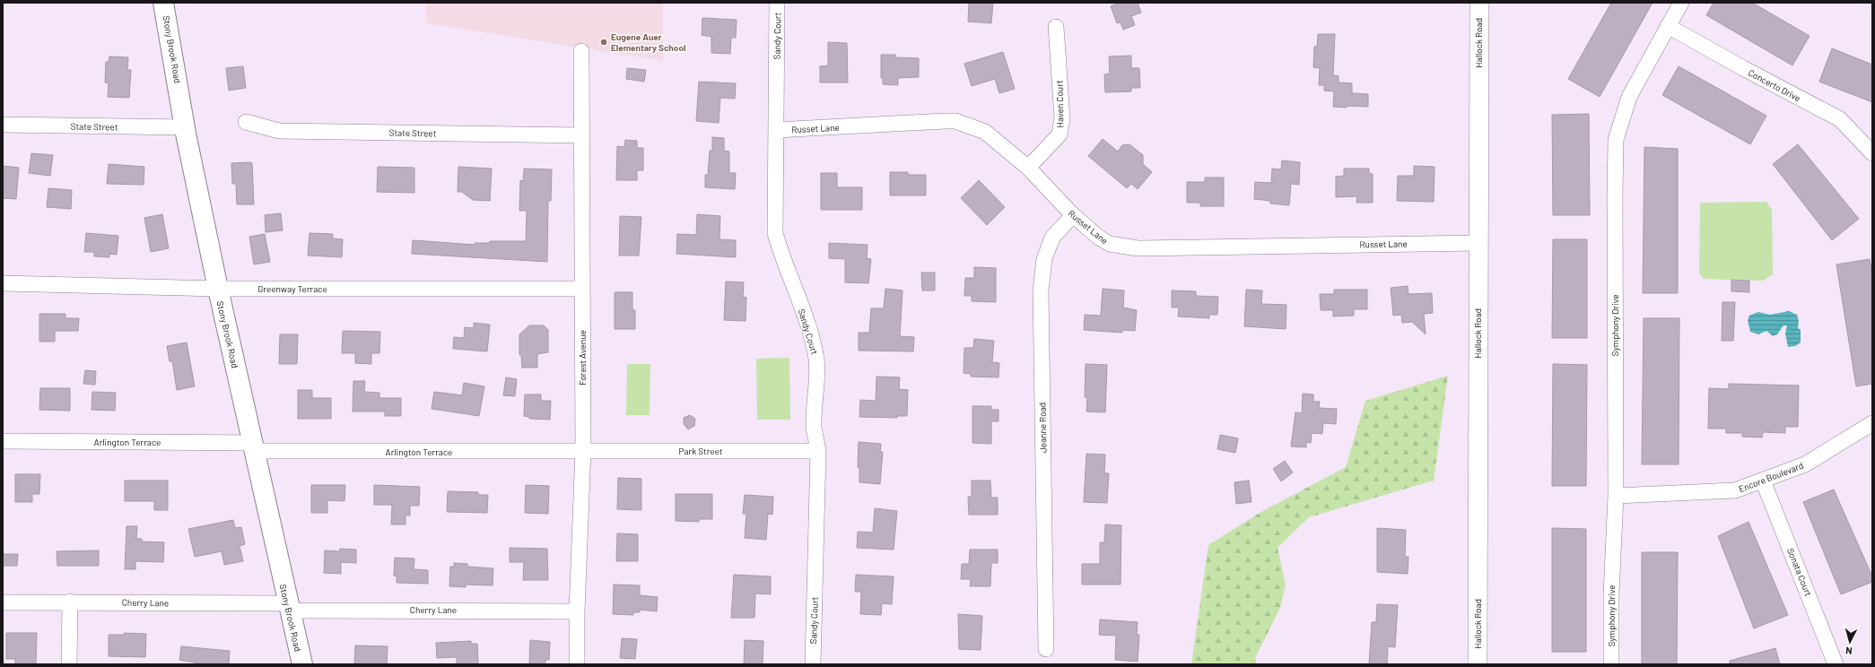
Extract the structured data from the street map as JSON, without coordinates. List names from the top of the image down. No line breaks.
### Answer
{"streets":{"main road":["Stony Brook Road"],"street":["Sandy Court","Hallock Road","Concerto Drive","Haven Court","State Street","Russet Lane","Greenway Terrace","Symphony Drive","Forest Avenue","Jeanne Road","Arlington Terrace","Park Street","Encore Boulevard","Sonata Court","Cherry Lane"]},"crossings":[["Sandy Court","Russet Lane"],["Sandy Court","Park Street"],["Hallock Road","Russet Lane"],["Stony Brook Road","State Street"],["Stony Brook Road","Greenway Terrace"],["Stony Brook Road","Arlington Terrace"],["Stony Brook Road","Cherry Lane"],["Concerto Drive","Symphony Drive"],["Haven Court","Russet Lane"],["State Street","Forest Avenue"],["Russet Lane","Jeanne Road"],["Greenway Terrace","Forest Avenue"],["Symphony Drive","Encore Boulevard"],["Forest Avenue","Arlington Terrace"],["Forest Avenue","Park Street"],["Forest Avenue","Cherry Lane"],["Arlington Terrace","Park Street"],["Encore Boulevard","Sonata Court"]],"places":["Eugene Auer Elementary School"],"north":"bottom"}
